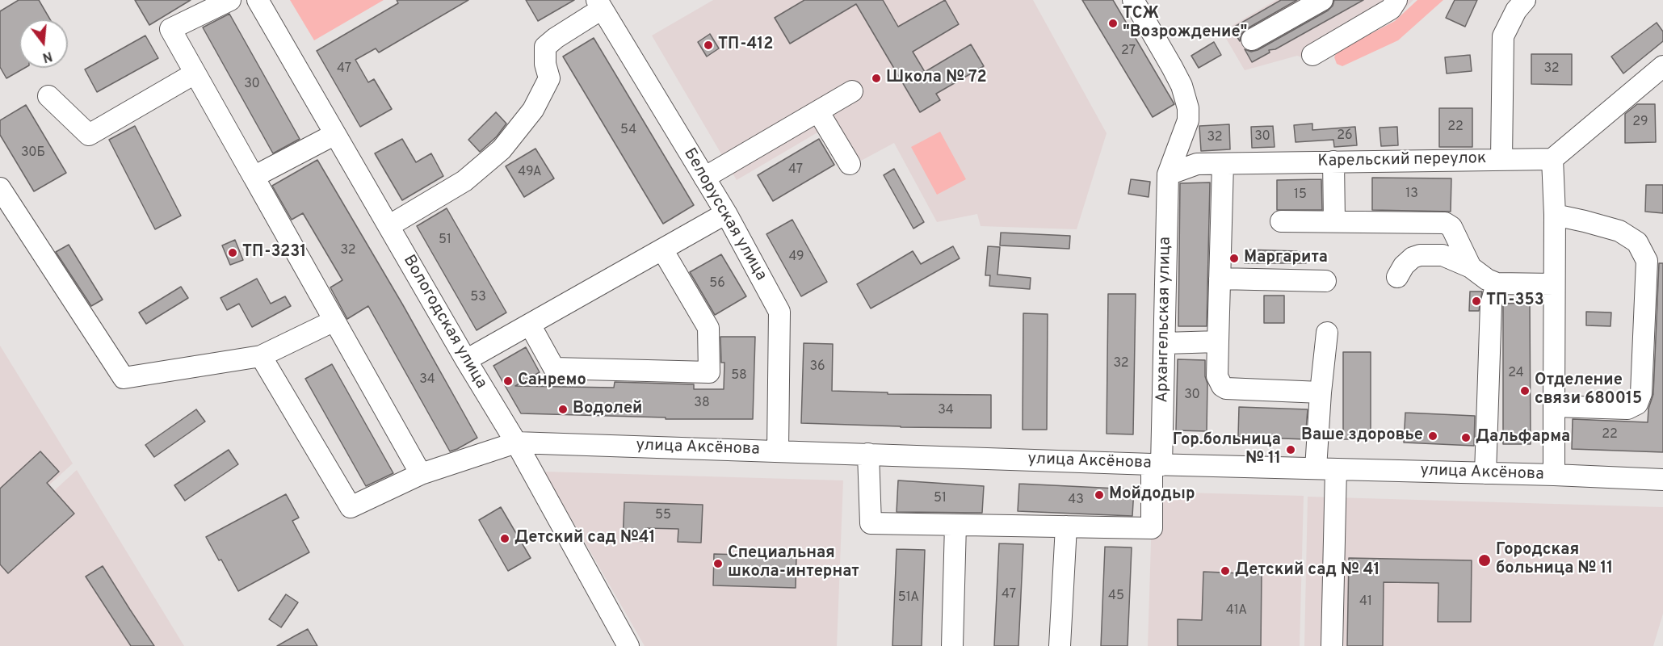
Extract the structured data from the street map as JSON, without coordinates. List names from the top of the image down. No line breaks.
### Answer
{"streets":{"street":["Карельский переулок","Белорусская улица","Архангельская улица","Вологодская улица","улица Аксёнова"]},"crossings":[["Карельский переулок","Архангельская улица"],["Белорусская улица","улица Аксёнова"],["Архангельская улица","улица Аксёнова"],["Вологодская улица","улица Аксёнова"]],"places":["ТСЖ \"Возрождение\"","ТП-412","Школа № 72","ТП-3231","Маргарита","ТП-353","Санремо","Отделение связи 680015","Водолей","Ваше здоровье","Дальфарма","Гор.больница № 11","Мойдодыр","Детский сад №41","Городская больница № 11","Специальная школа-интернат","Детский сад № 41"],"house_numbers":["27","47","32","30","29","22","54","26","30","32","30Б","47","49А","13","15","51","32","49","56","53","32","36","24","58","34","30","38","34","22","51","43","55","47","45","51А","41","41А"],"north":"bottom"}
